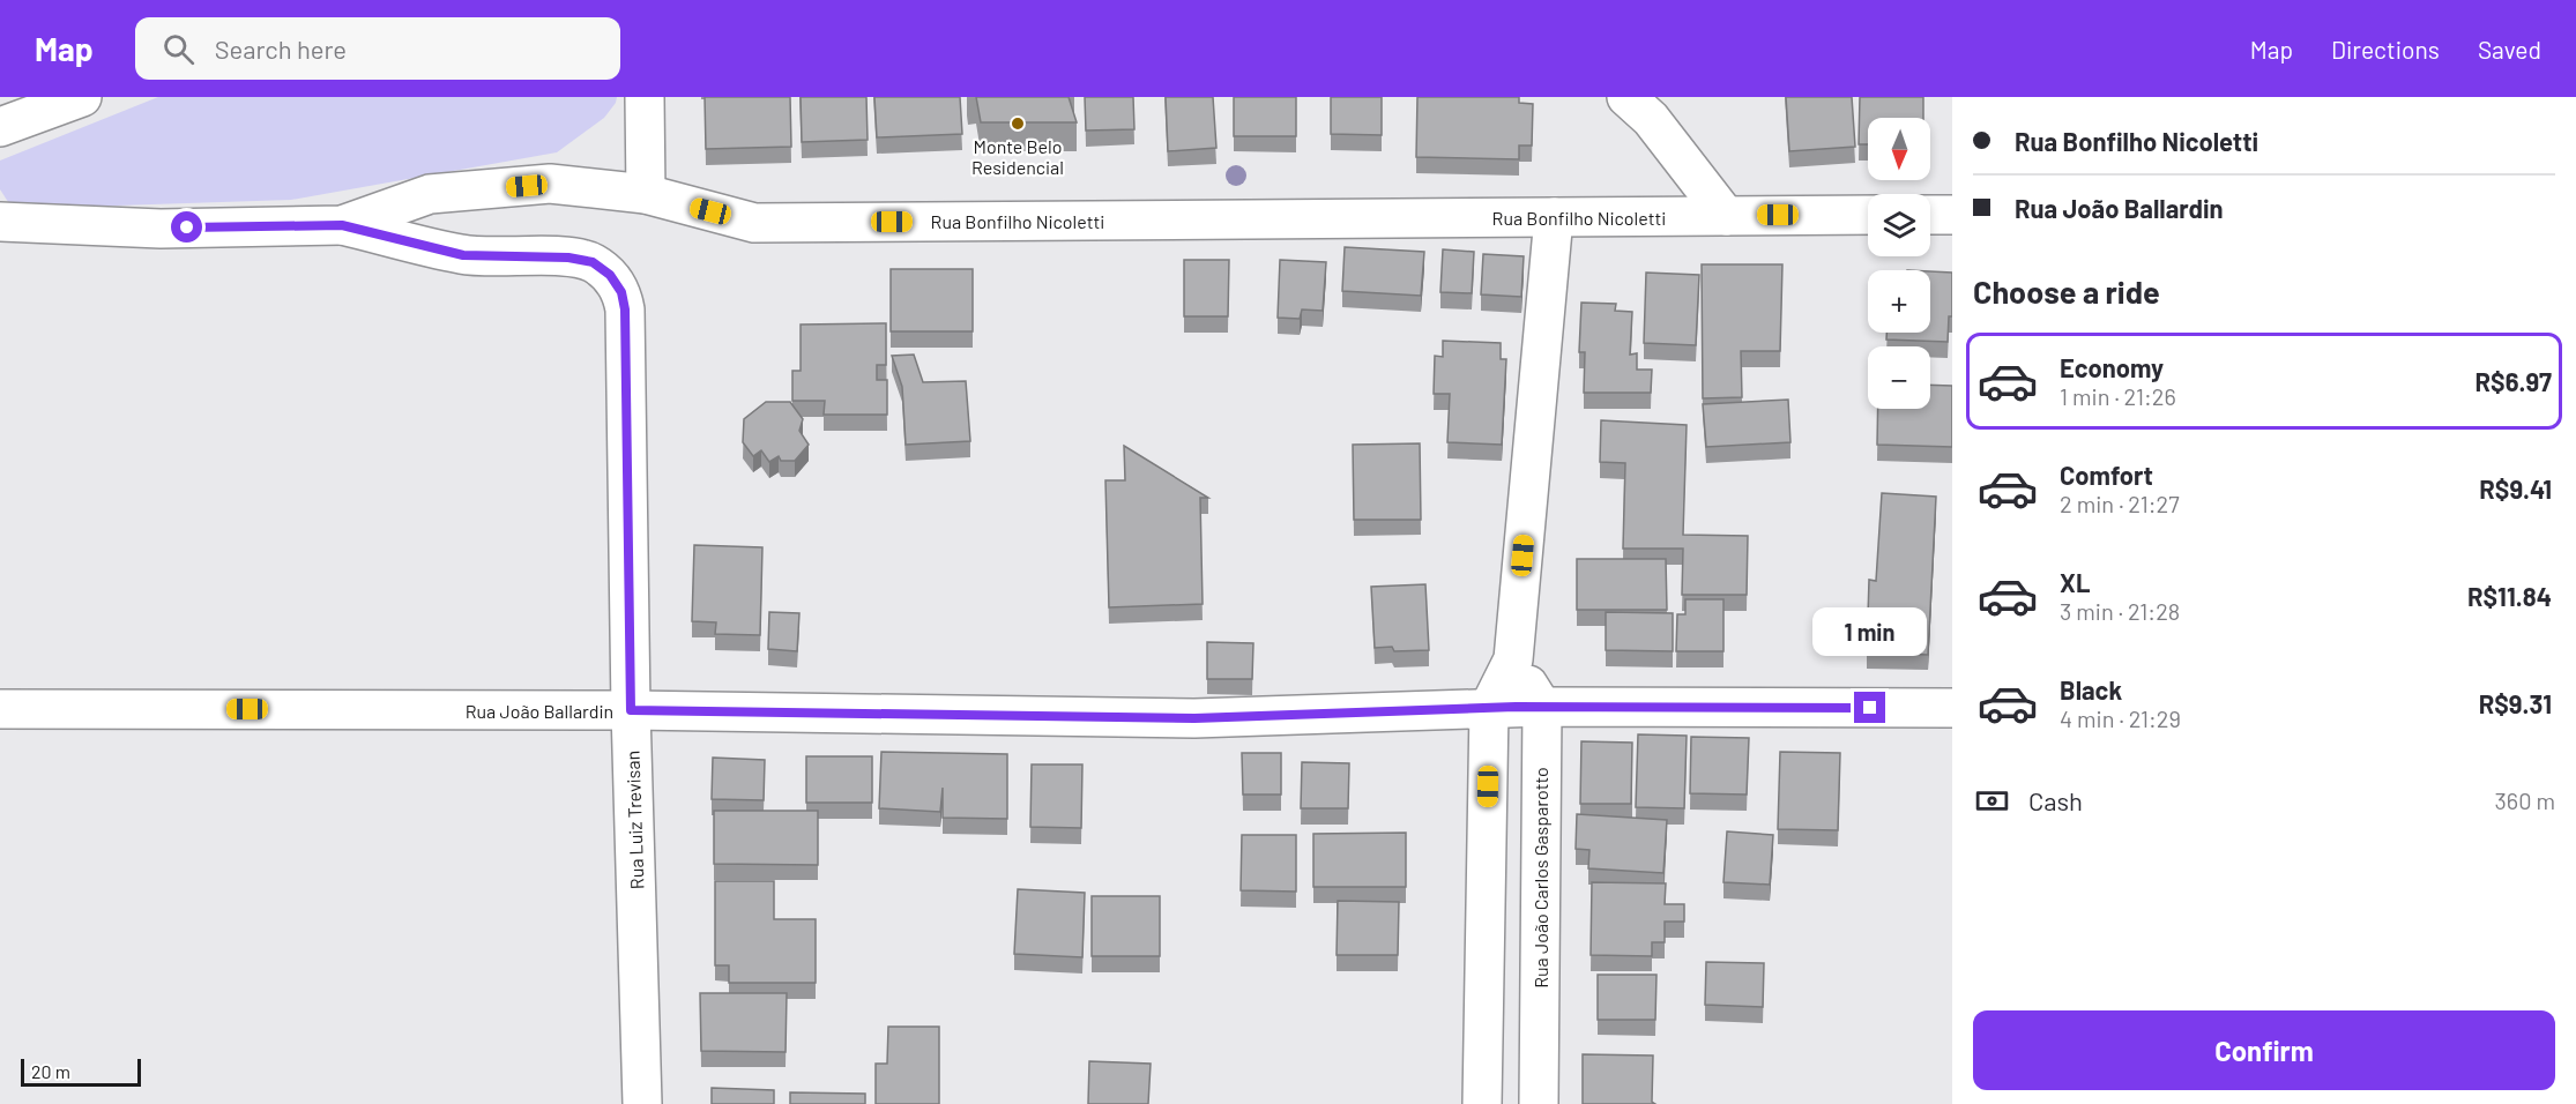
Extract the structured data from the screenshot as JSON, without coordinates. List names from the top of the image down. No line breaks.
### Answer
{"streets":{"street":["Rua Bonfilho Nicoletti","Rua João Ballardin","Rua Luiz Trevisan","Rua João Carlos Gasparotto"]},"crossings":[["Rua Bonfilho Nicoletti","Rua Luiz Trevisan"],["Rua João Ballardin","Rua Luiz Trevisan"],["Rua João Ballardin","Rua João Carlos Gasparotto"]],"places":["Monte Belo Residencial"],"scale_bar":"20 m","north":"bottom","page":{"header":"Map","search":"Search here","nav":["Map","Directions","Saved"],"banner":["Rua Bonfilho Nicoletti","Rua João Ballardin"],"map_buttons":["+","−"],"heading":"Choose a ride","list":[{"name":"Economy","note":"1 min · 21:26","value":"R$6.97"},{"name":"Comfort","note":"2 min · 21:27","value":"R$9.41"},{"name":"XL","note":"3 min · 21:28","value":"R$11.84"},{"name":"Black","note":"4 min · 21:29","value":"R$9.31"}],"bubble":"1 min","pay":["Cash","360 m"],"buttons":"Confirm","scale":"20 m"}}
